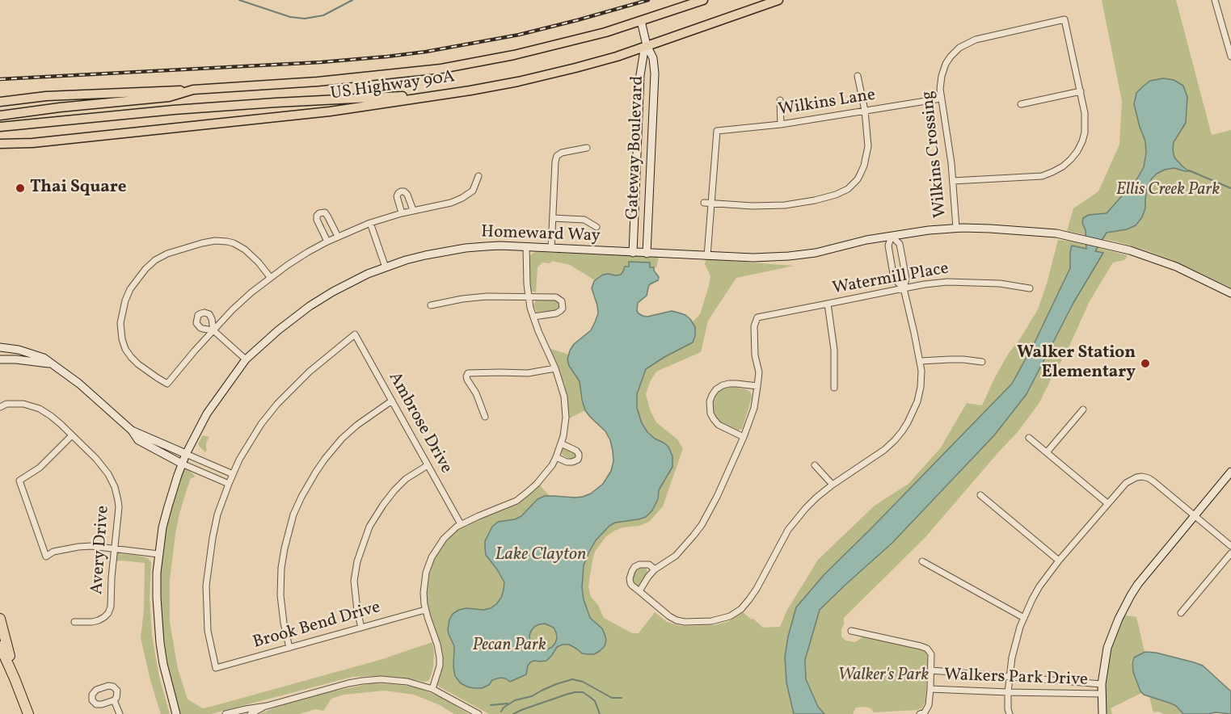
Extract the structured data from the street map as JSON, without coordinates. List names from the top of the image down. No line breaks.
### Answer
{"streets":{"main road":["US Highway 90A"],"street":["Wilkins Lane","Gateway Boulevard","Wilkins Crossing","Homeward Way","Watermill Place","Ambrose Drive","Avery Drive","Brook Bend Drive","Walkers Park Drive"]},"crossings":[["US Highway 90A","Gateway Boulevard"],["Wilkins Lane","Wilkins Crossing"],["Gateway Boulevard","Homeward Way"],["Wilkins Crossing","Homeward Way"]],"water":["Lake Clayton"],"parks":["Ellis Creek Park","Pecan Park","Walker's Park"],"places":["Thai Square","Walker Station Elementary"]}
